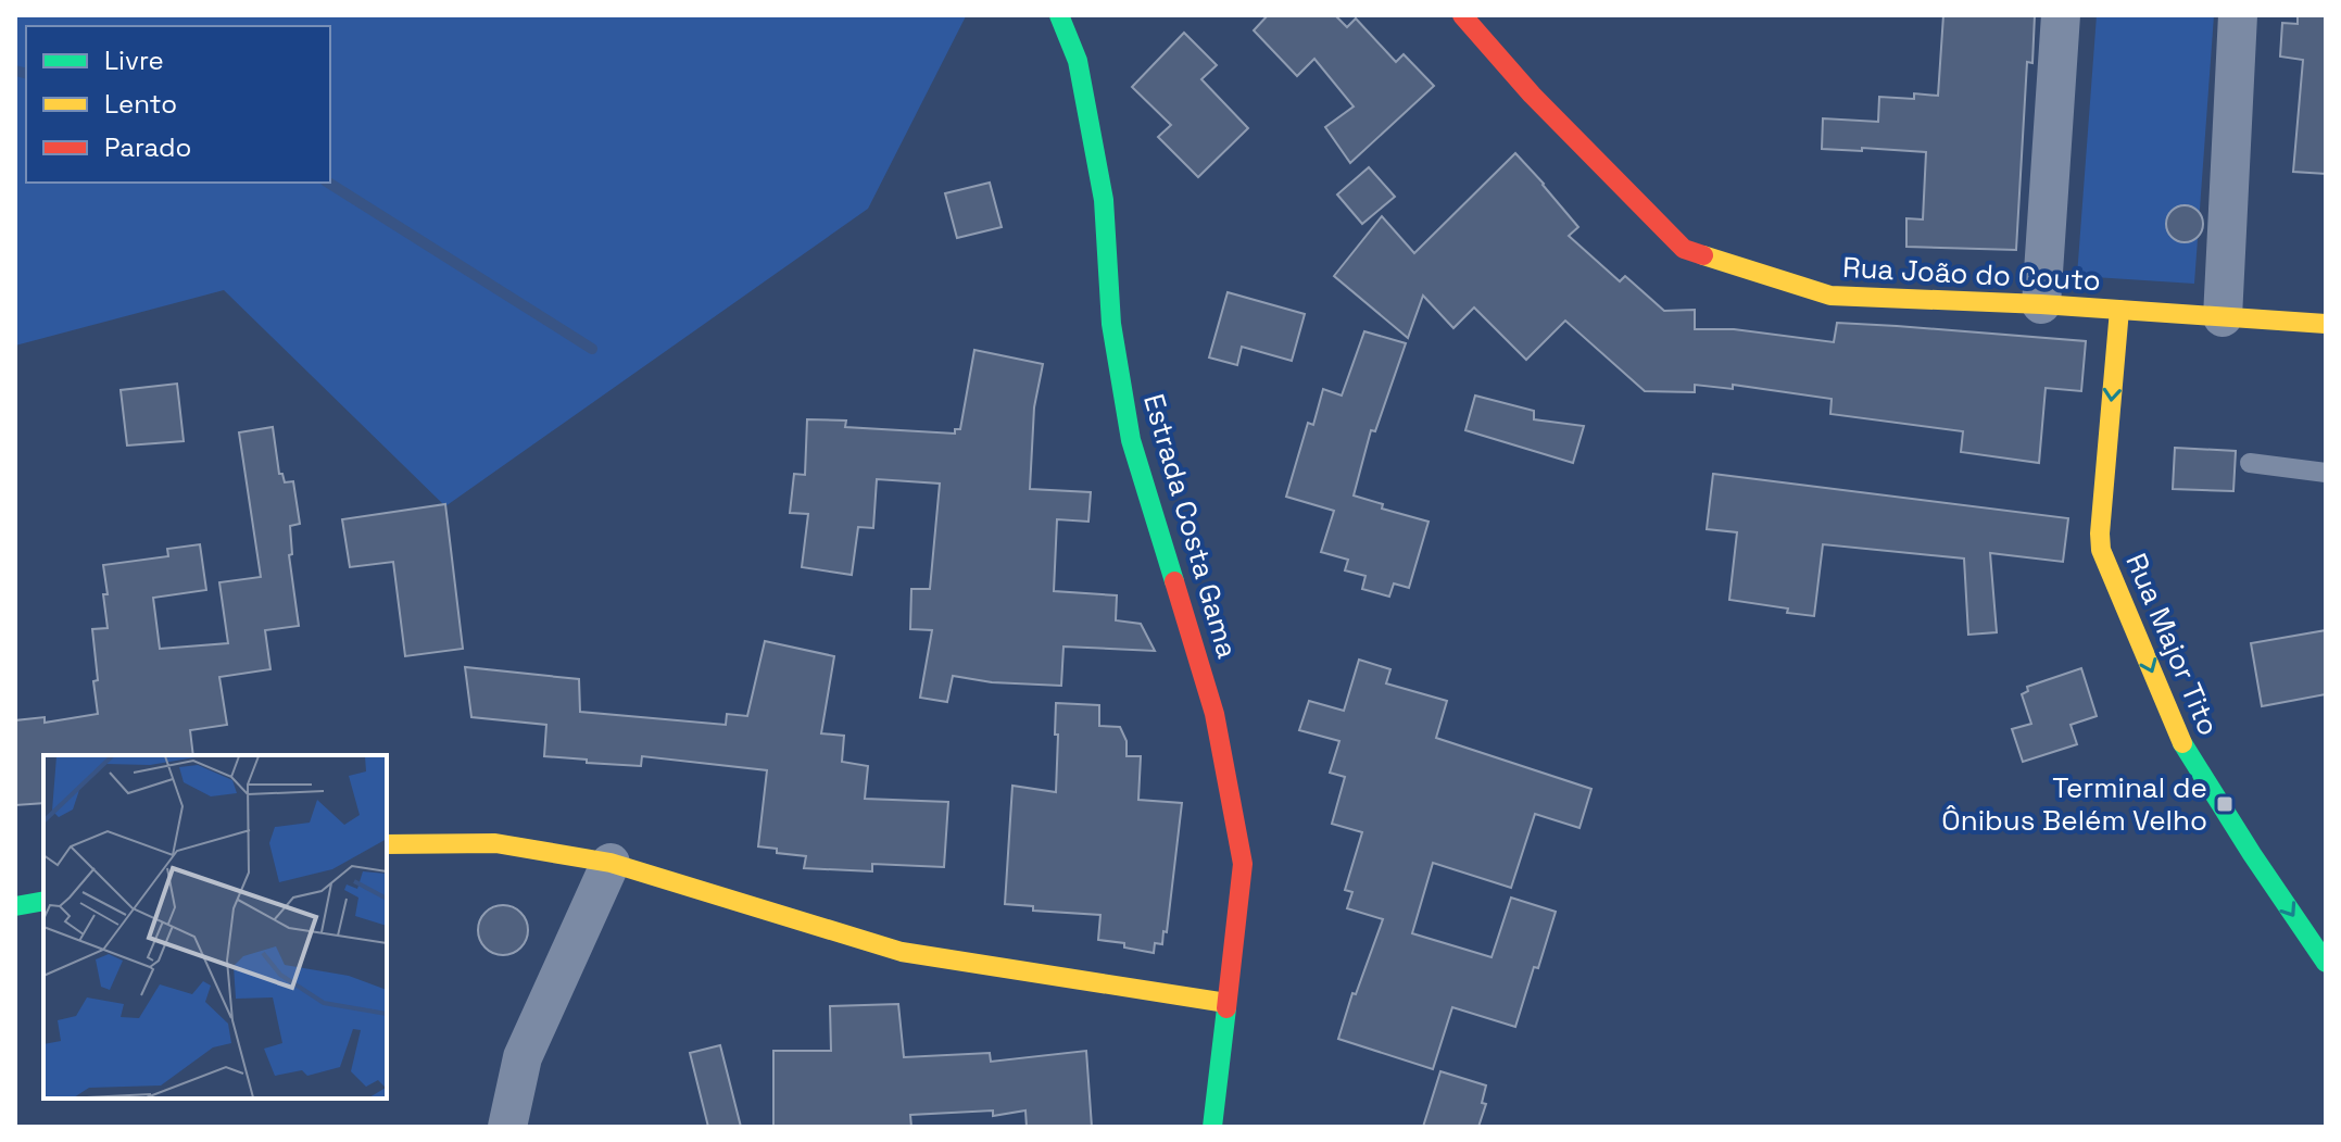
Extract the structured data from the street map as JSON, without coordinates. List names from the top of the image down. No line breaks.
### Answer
{"streets":{"main road":["Rua João do Couto","Estrada Costa Gama","Rua Major Tito"]},"crossings":[["Rua João do Couto","Rua Major Tito"]],"one_way":["Rua Major Tito"],"places":{"transit":["Terminal de Ônibus Belém Velho"]},"legend":["Livre","Lento","Parado"]}
